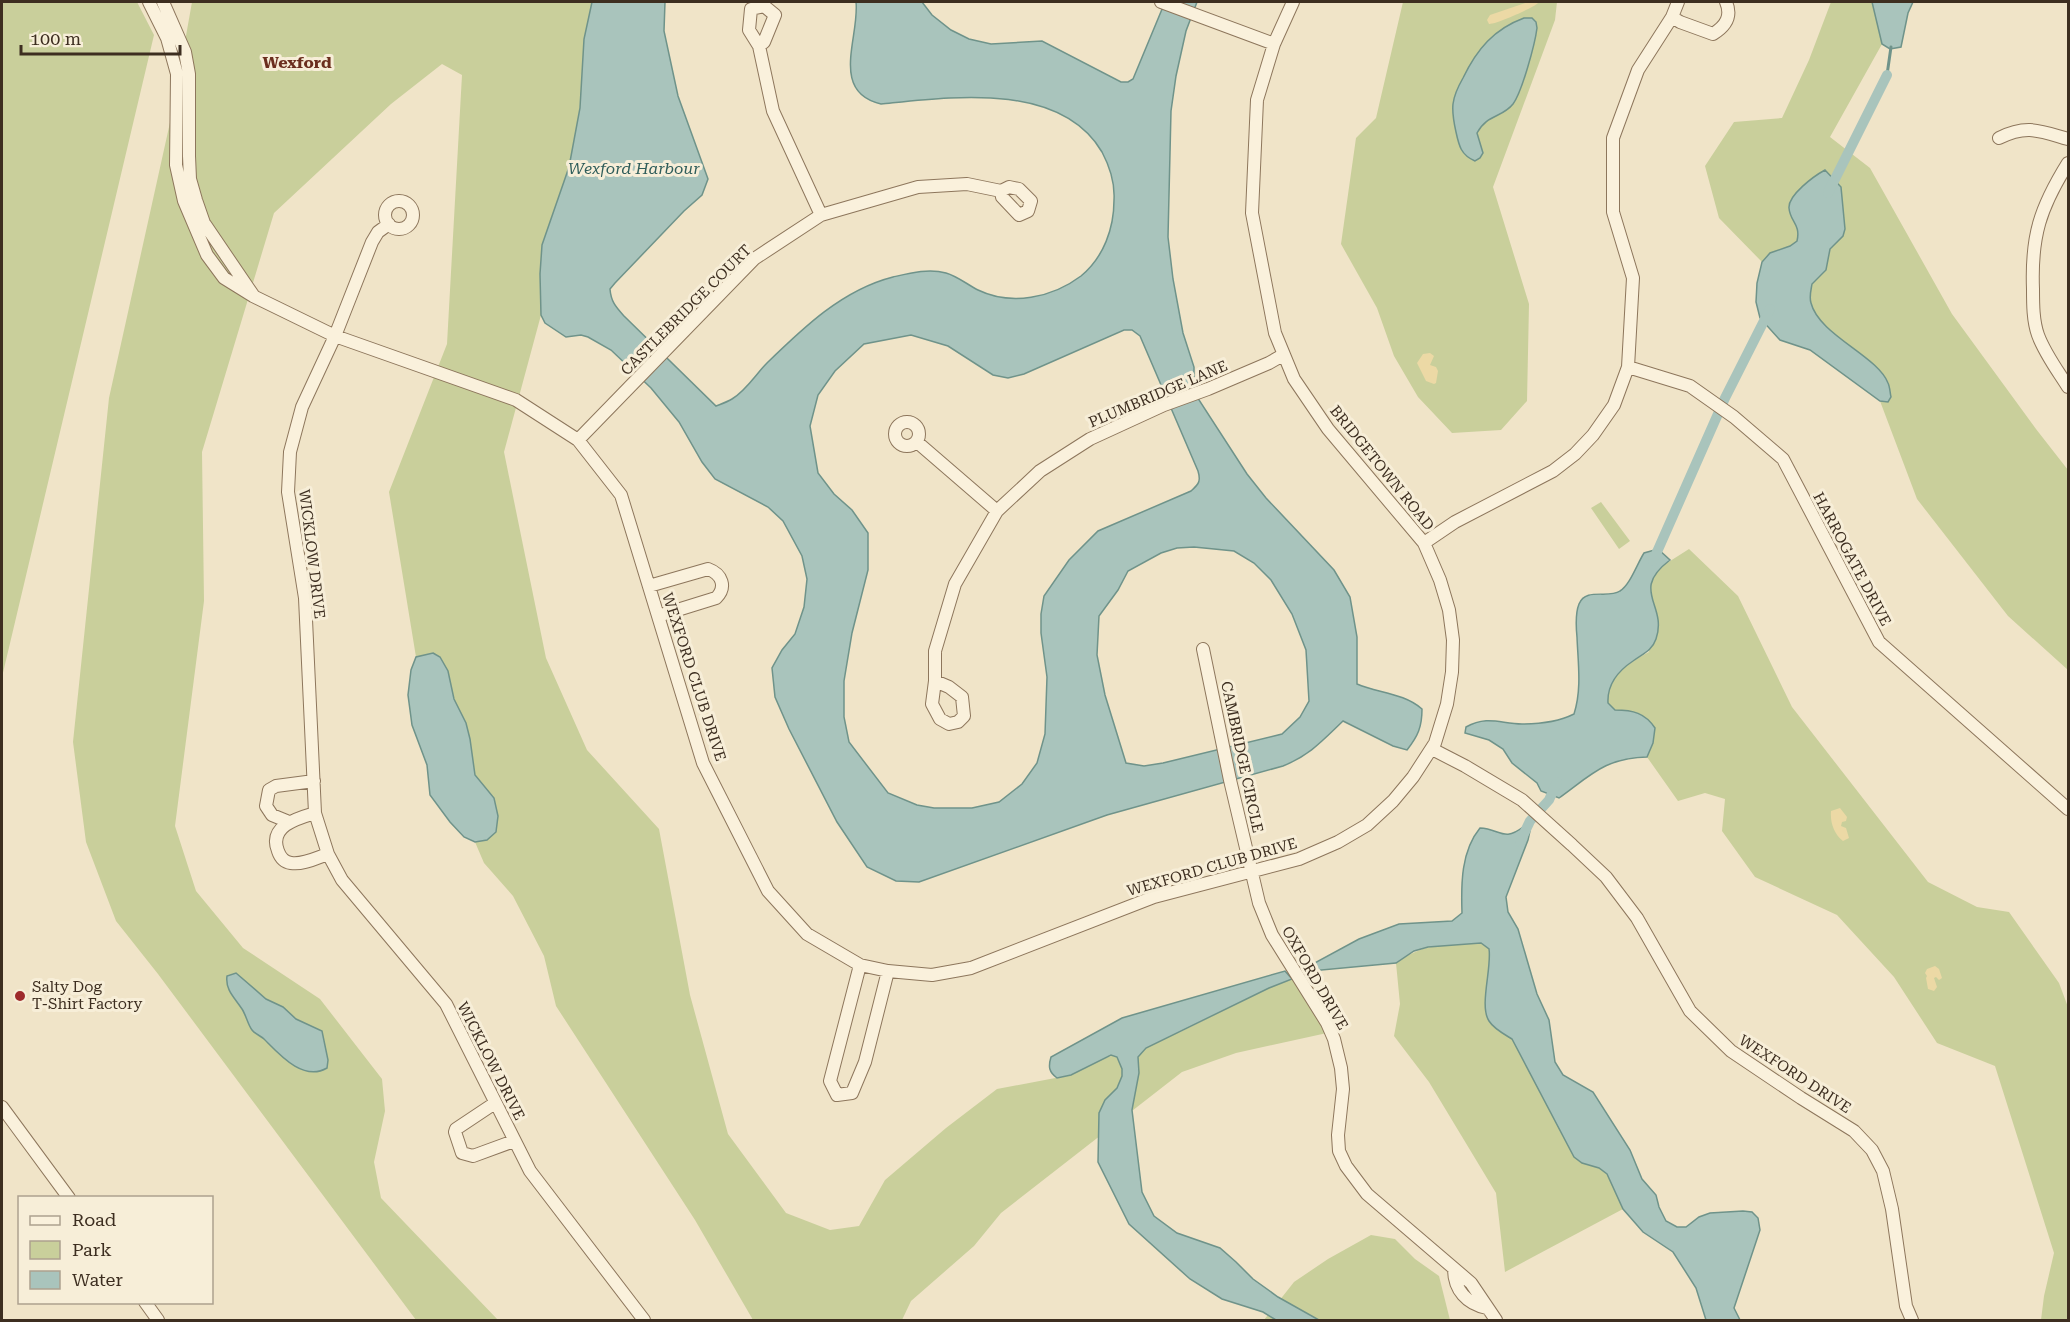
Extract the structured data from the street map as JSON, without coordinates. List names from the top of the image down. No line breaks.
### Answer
{"streets":{"street":["CASTLEBRIDGE COURT","PLUMBRIDGE LANE","BRIDGETOWN ROAD","WICKLOW DRIVE","HARROGATE DRIVE","WEXFORD CLUB DRIVE","CAMBRIDGE CIRCLE","OXFORD DRIVE","WEXFORD DRIVE"]},"crossings":[["CASTLEBRIDGE COURT","WEXFORD CLUB DRIVE"],["PLUMBRIDGE LANE","BRIDGETOWN ROAD"],["BRIDGETOWN ROAD","WEXFORD CLUB DRIVE"],["BRIDGETOWN ROAD","WEXFORD DRIVE"],["WICKLOW DRIVE","WEXFORD CLUB DRIVE"],["WEXFORD CLUB DRIVE","CAMBRIDGE CIRCLE"],["WEXFORD CLUB DRIVE","OXFORD DRIVE"],["WEXFORD CLUB DRIVE","WEXFORD DRIVE"],["CAMBRIDGE CIRCLE","OXFORD DRIVE"]],"districts":["Wexford"],"water":["Wexford Harbour"],"places":["Salty Dog T-Shirt Factory"],"legend":["Road","Park","Water"],"scale_bar":"100 m"}
